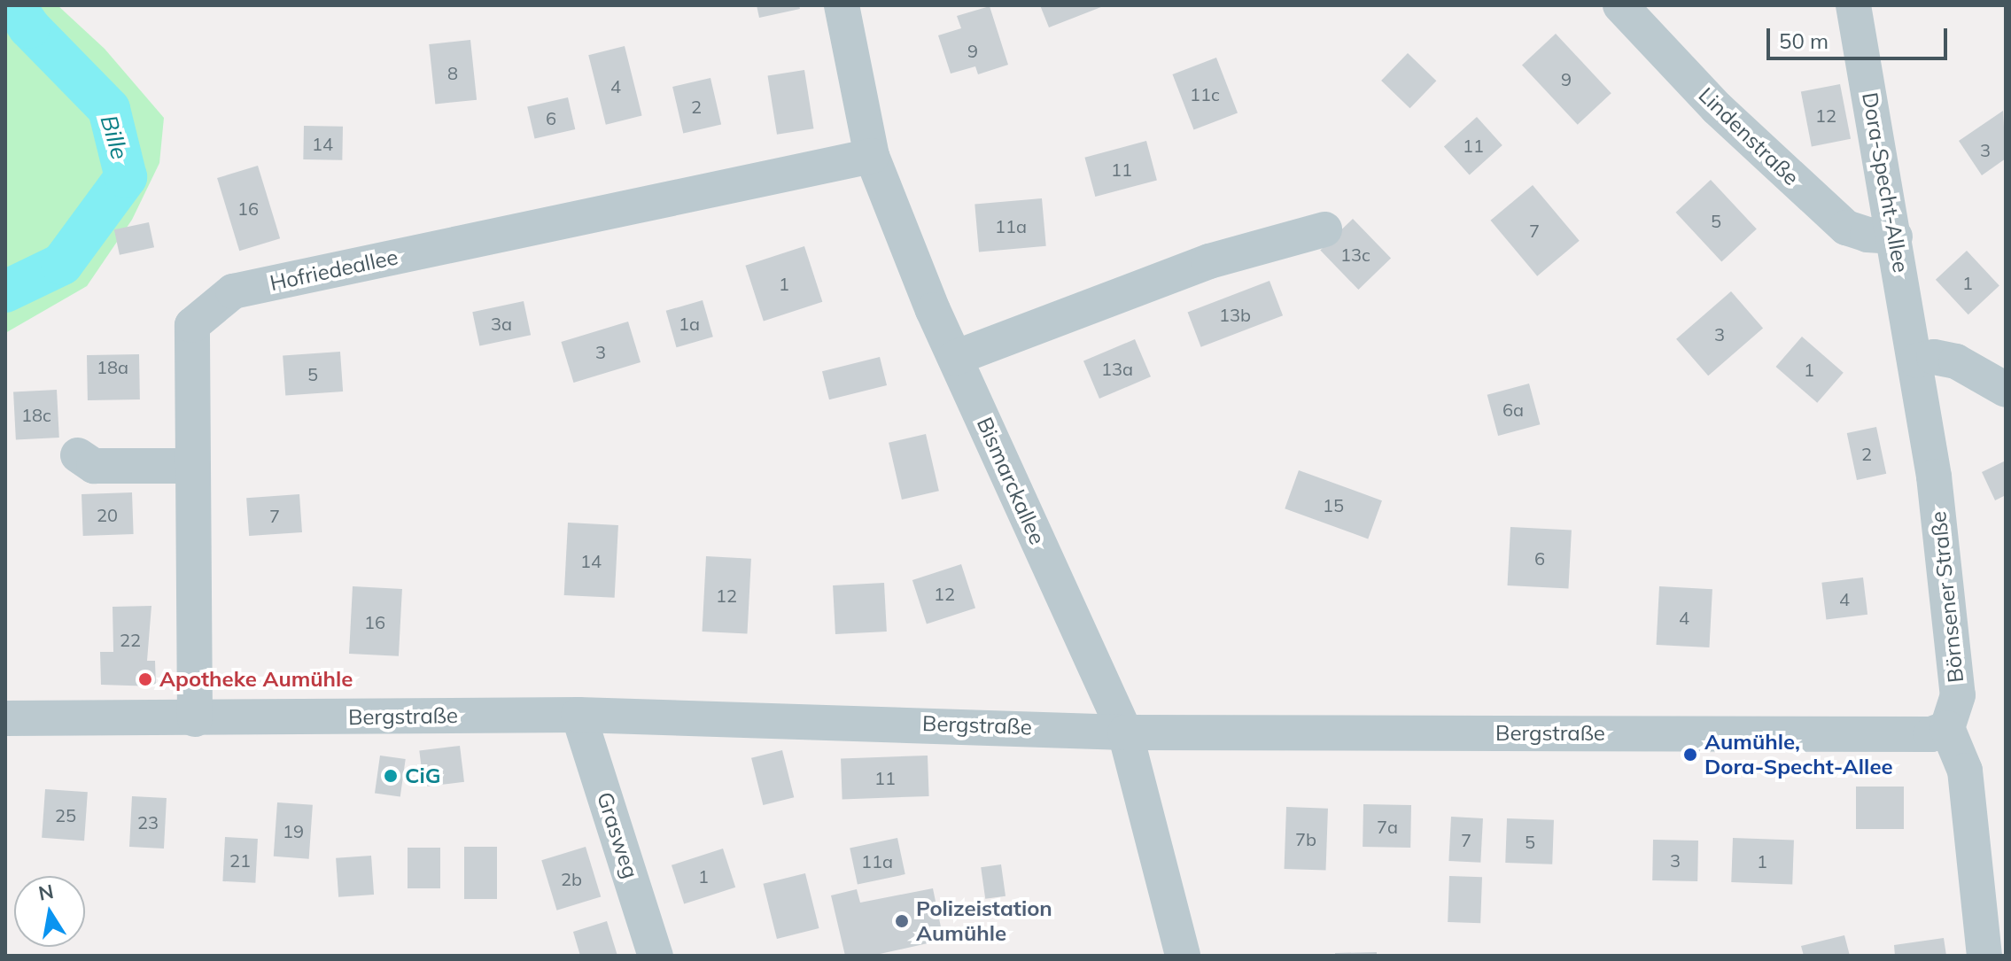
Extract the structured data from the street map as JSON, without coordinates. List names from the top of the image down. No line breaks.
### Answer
{"streets":{"street":["Lindenstraße","Dora-Specht-Allee","Hofriedeallee","Bismarckallee","Börnsener Straße","Bergstraße","Grasweg"]},"crossings":[["Lindenstraße","Dora-Specht-Allee"],["Dora-Specht-Allee","Börnsener Straße"],["Hofriedeallee","Bismarckallee"],["Hofriedeallee","Bergstraße"],["Bismarckallee","Bergstraße"],["Börnsener Straße","Bergstraße"],["Bergstraße","Grasweg"]],"water":["Bille"],"places":["Apotheke Aumühle","Aumühle, Dora-Specht-Allee","CiG","Polizeistation Aumühle"],"house_numbers":["9","8","9","4","11c","2","12","6","14","11","3","11","16","5","11a","7","13c","1","1","13b","3a","1a","3","3","18a","13a","1","5","6a","18c","2","15","20","7","6","14","12","12","4","4","16","22","11","25","23","7a","19","7b","7","5","21","3","11a","1","1","2b"],"scale_bar":"50 m","north":"top"}
